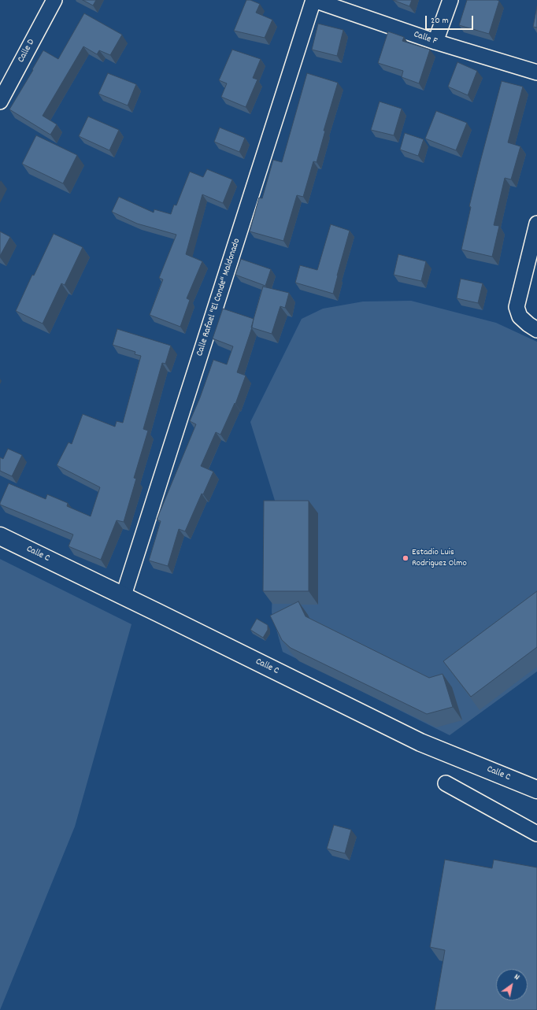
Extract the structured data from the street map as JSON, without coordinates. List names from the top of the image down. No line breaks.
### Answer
{"streets":{"street":["Calle F","Calle D","Calle Rafael \"El Conde\" Maldonado","Calle C"]},"crossings":[["Calle F","Calle Rafael \"El Conde\" Maldonado"],["Calle Rafael \"El Conde\" Maldonado","Calle C"]],"places":["Estadio Luis Rodriguez Olmo"],"scale_bar":"20 m","north":"top right"}
